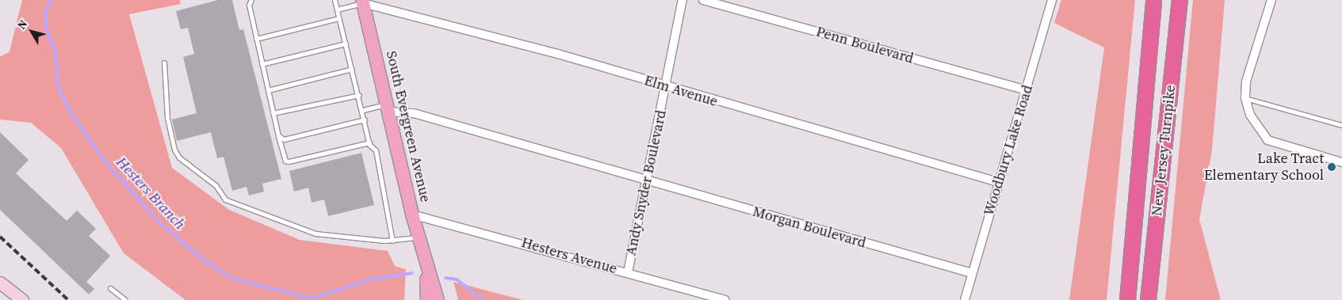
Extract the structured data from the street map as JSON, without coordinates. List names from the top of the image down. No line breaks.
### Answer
{"streets":{"highway":["New Jersey Turnpike"],"main road":["South Evergreen Avenue"],"street":["Penn Boulevard","Elm Avenue","Woodbury Lake Road","Andy Snyder Boulevard","Morgan Boulevard","Hesters Avenue"]},"crossings":[["Penn Boulevard","Woodbury Lake Road"],["Elm Avenue","South Evergreen Avenue"],["Elm Avenue","Woodbury Lake Road"],["Elm Avenue","Andy Snyder Boulevard"],["South Evergreen Avenue","Morgan Boulevard"],["South Evergreen Avenue","Hesters Avenue"],["Woodbury Lake Road","Morgan Boulevard"],["Andy Snyder Boulevard","Morgan Boulevard"],["Andy Snyder Boulevard","Hesters Avenue"]],"water":["Hesters Branch"],"places":["Lake Tract Elementary School"],"north":"top left"}
